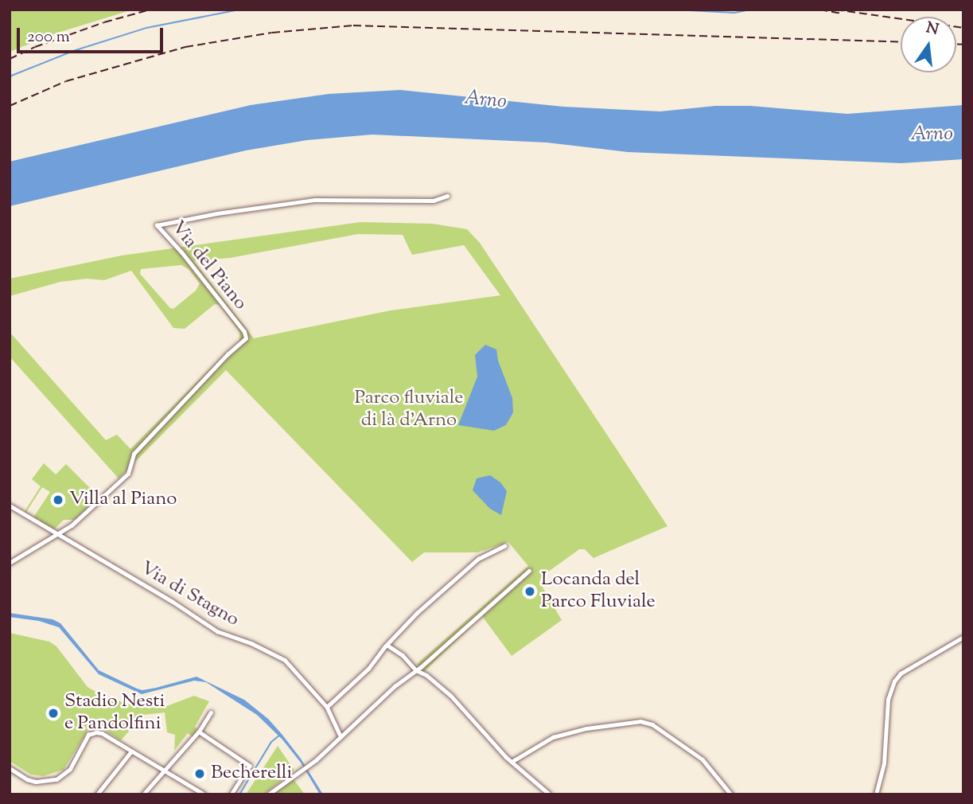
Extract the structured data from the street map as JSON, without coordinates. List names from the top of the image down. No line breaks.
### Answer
{"streets":{"street":["Via del Piano","Via di Stagno"]},"crossings":[["Via del Piano","Via di Stagno"]],"water":["Arno"],"parks":["Parco fluviale di là d'Arno"],"places":["Villa al Piano","Locanda del Parco Fluviale","Stadio Nesti e Pandolfini","Becherelli"],"scale_bar":"200 m","north":"top"}
